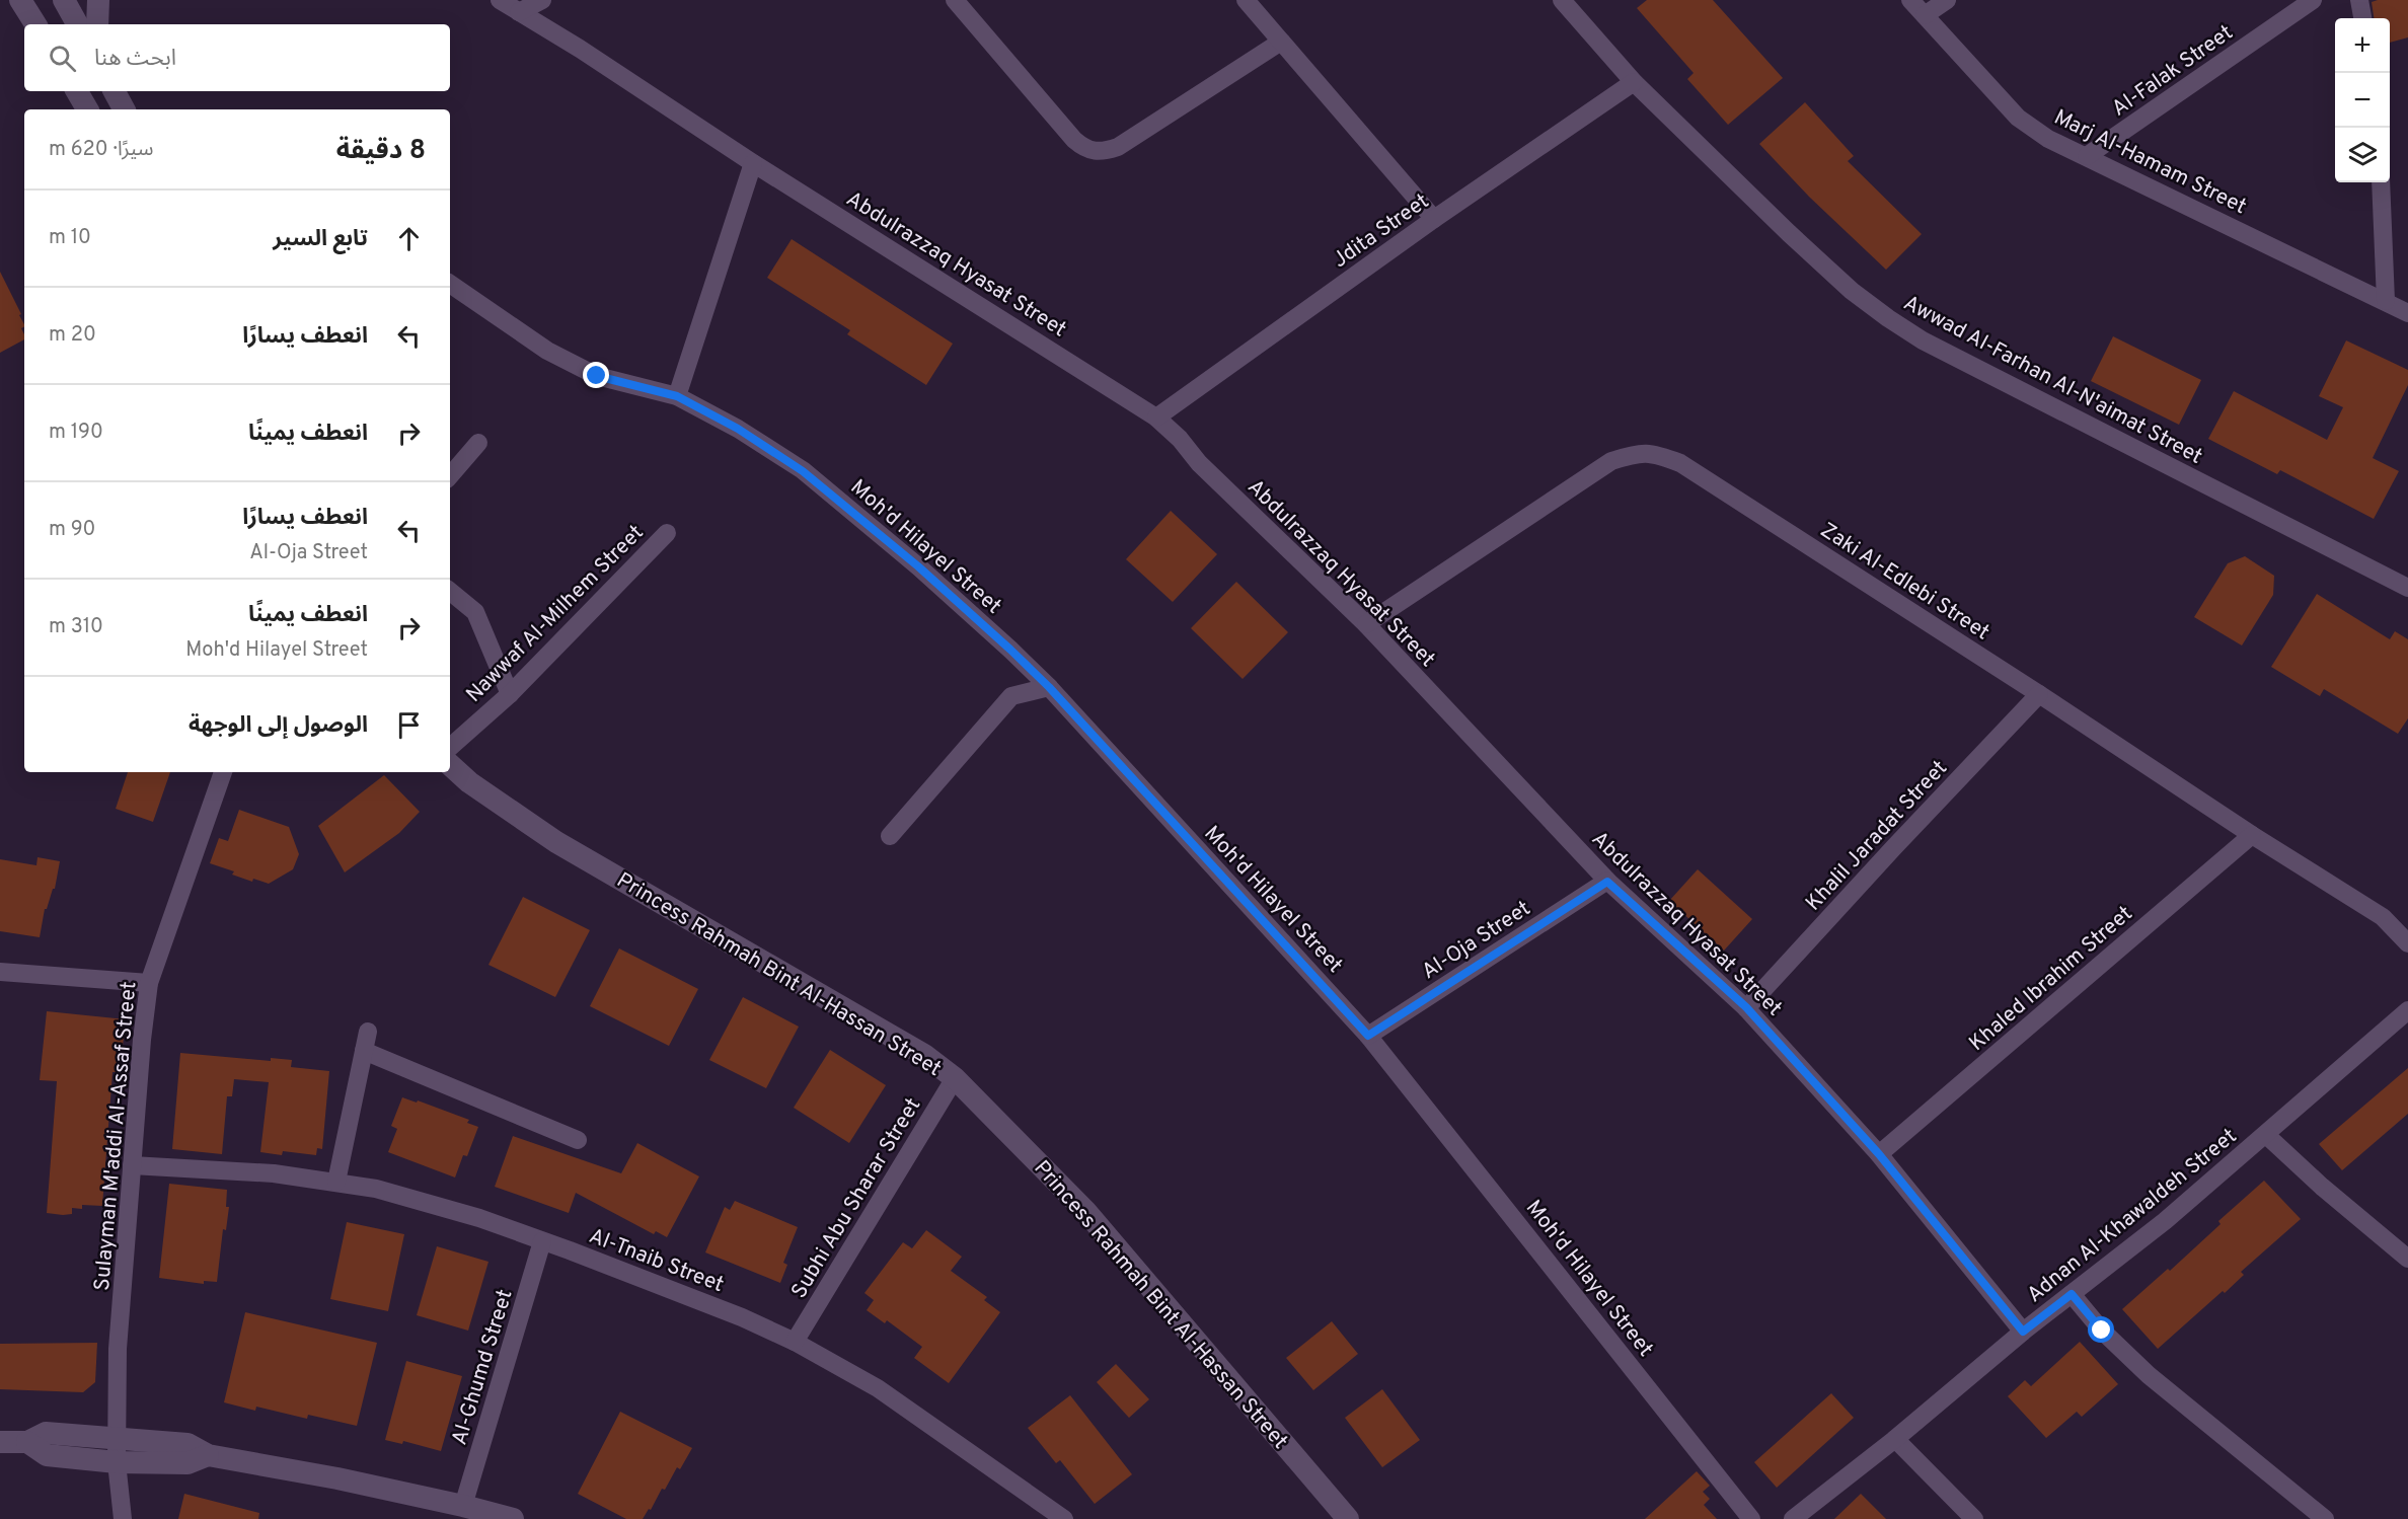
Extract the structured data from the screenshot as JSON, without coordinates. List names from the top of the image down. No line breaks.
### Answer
{"streets":{"street":["Al-Falak Street","Marj Al-Hamam Street","Jdita Street","Abdulrazzaq Hyasat Street","Awwad Al-Farhan Al-N'aimat Street","Moh'd Hilayel Street","Zaki Al-Edlebi Street","Nawwaf Al-Milhem Street","Khalil Jaradat Street","Al-Oja Street","Princess Rahmah Bint Al-Hassan Street","Khaled Ibrahim Street","Sulayman M'addi Al-Assaf Street","Subhi Abu Sharar Street","Adnan Al-Khawaldeh Street","Al-Tnaib Street","Al-Ghumd Street"]},"crossings":[["Al-Falak Street","Marj Al-Hamam Street"],["Jdita Street","Abdulrazzaq Hyasat Street"],["Jdita Street","Awwad Al-Farhan Al-N'aimat Street"],["Abdulrazzaq Hyasat Street","Zaki Al-Edlebi Street"],["Abdulrazzaq Hyasat Street","Khalil Jaradat Street"],["Abdulrazzaq Hyasat Street","Al-Oja Street"],["Abdulrazzaq Hyasat Street","Khaled Ibrahim Street"],["Abdulrazzaq Hyasat Street","Adnan Al-Khawaldeh Street"],["Moh'd Hilayel Street","Al-Oja Street"],["Zaki Al-Edlebi Street","Khalil Jaradat Street"],["Zaki Al-Edlebi Street","Khaled Ibrahim Street"],["Princess Rahmah Bint Al-Hassan Street","Subhi Abu Sharar Street"],["Sulayman M'addi Al-Assaf Street","Al-Tnaib Street"],["Subhi Abu Sharar Street","Al-Tnaib Street"],["Al-Tnaib Street","Al-Ghumd Street"]],"page":{"map_buttons":["+","−"],"search":"ابحث هنا","heading":["8 دقيقة","سيرًا · 620 m"],"list":[["تابع السير","10 m"],["انعطف يسارًا","20 m"],["انعطف يمينًا","190 m"],["انعطف يسارًا","Al-Oja Street","90 m"],["انعطف يمينًا","Moh'd Hilayel Street","310 m"],"الوصول إلى الوجهة"]}}
